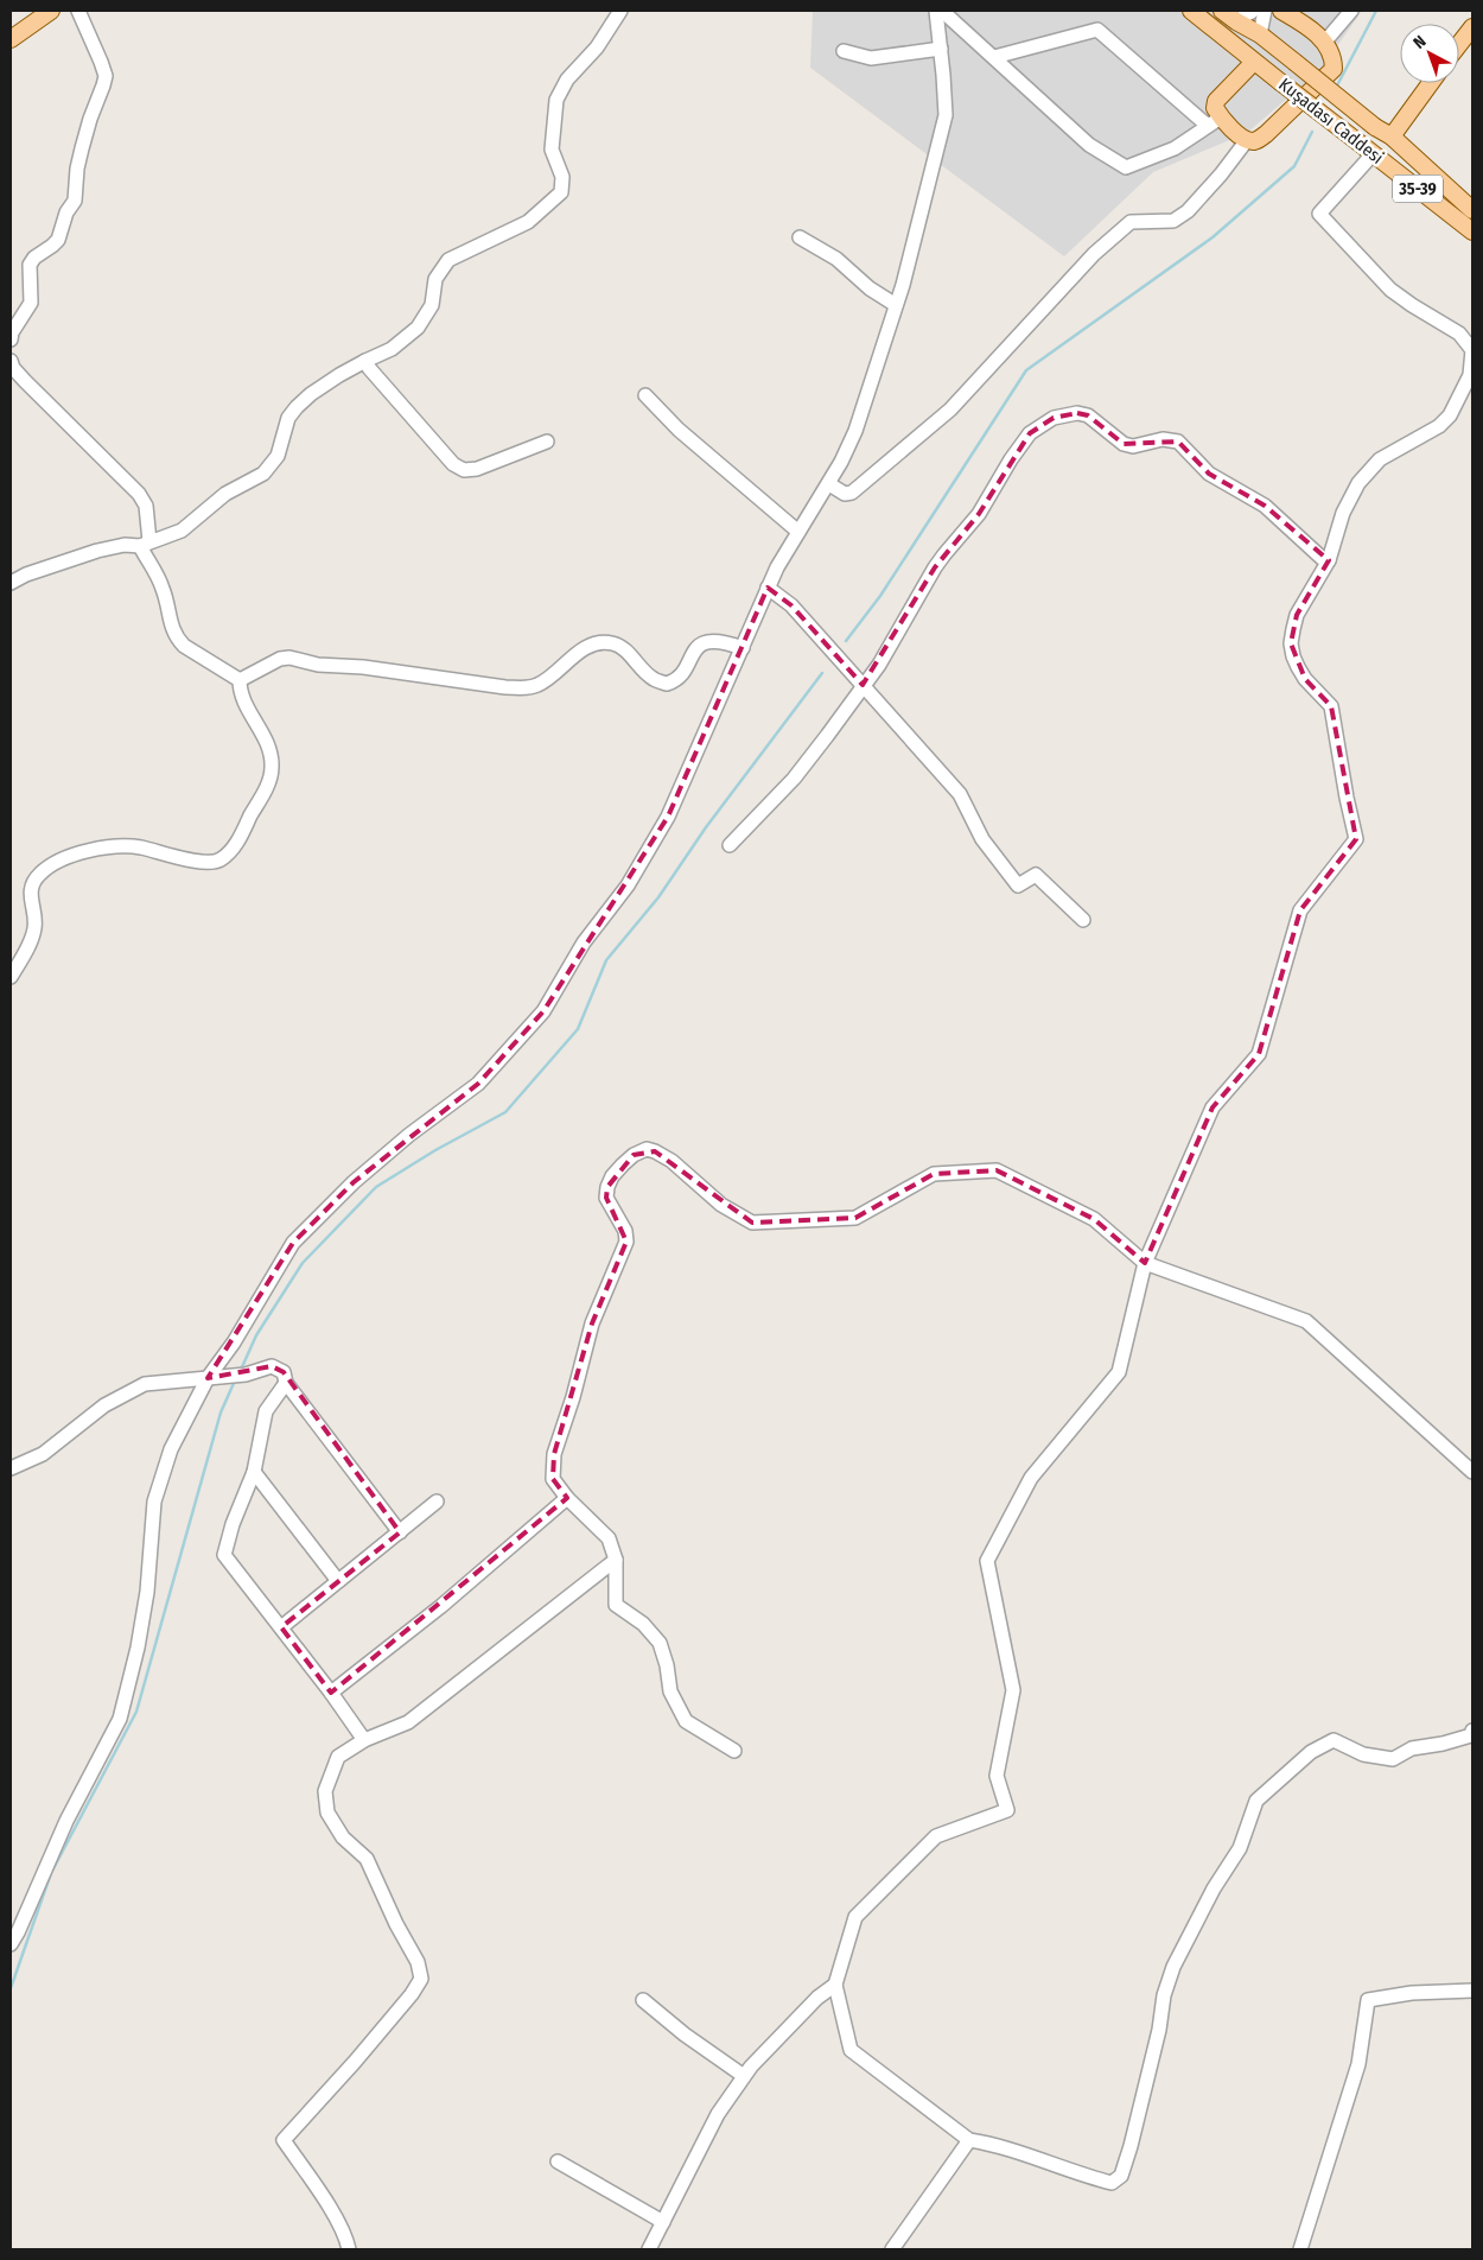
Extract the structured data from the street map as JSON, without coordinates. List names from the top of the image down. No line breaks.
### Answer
{"streets":{"main road":["Kuşadası Caddesi","35-39"]},"north":"top left"}
